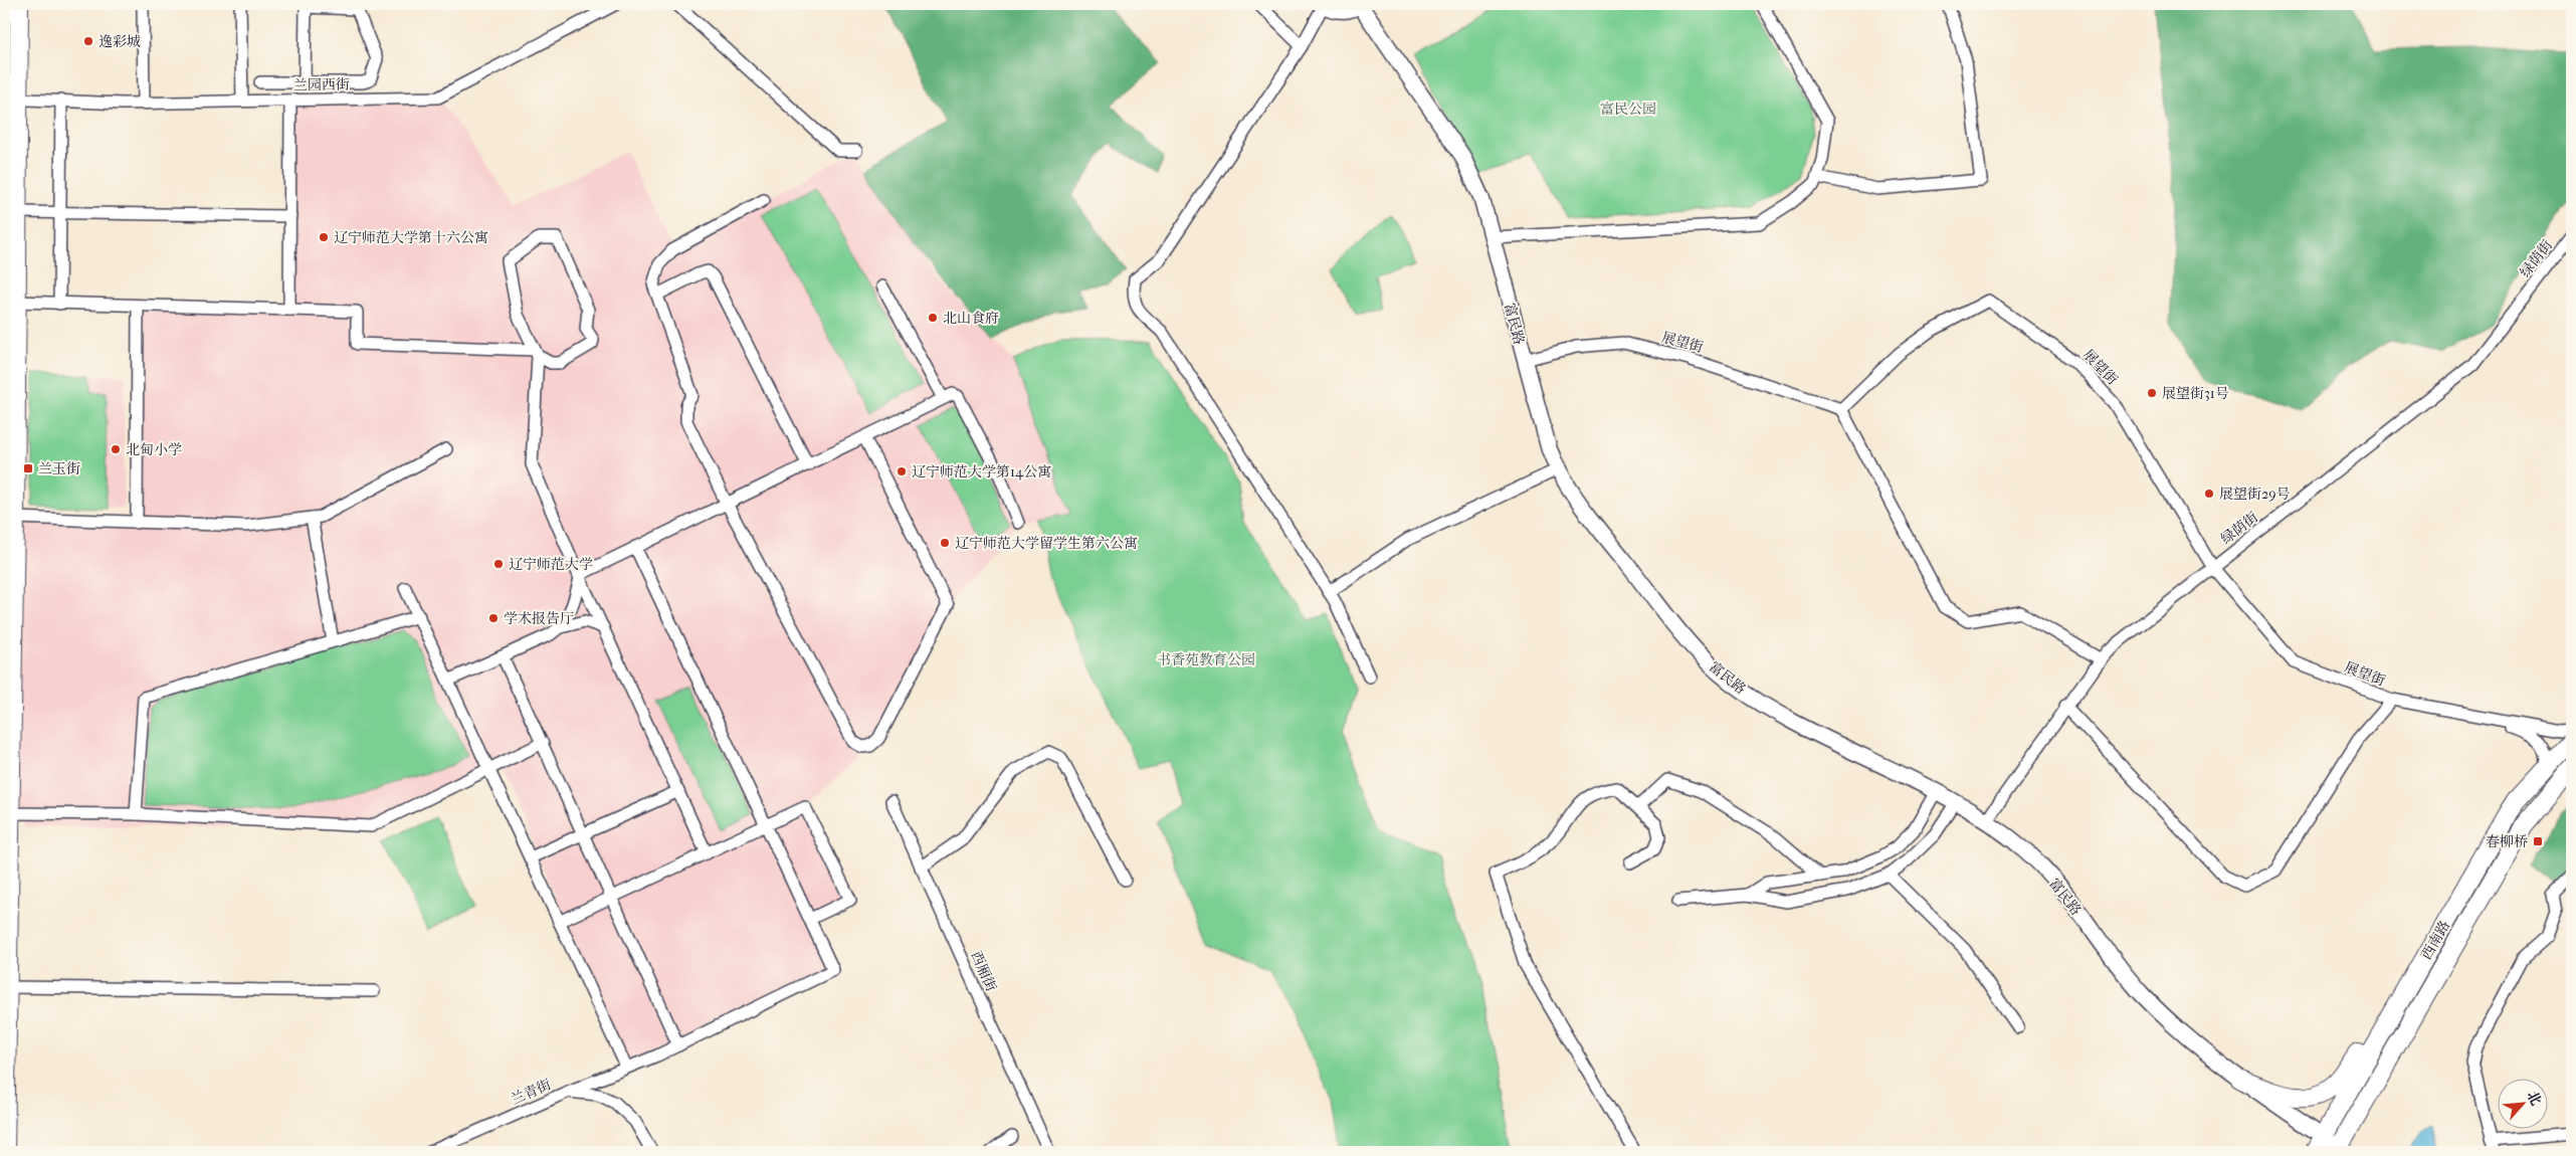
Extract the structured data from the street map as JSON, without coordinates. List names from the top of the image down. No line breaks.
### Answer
{"streets":{"main road":["西南路"],"street":["兰园西街","绿荫街","富民路","展望街","西厢街","兰青街"]},"crossings":[["绿荫街","富民路"],["绿荫街","展望街"],["富民路","展望街"],["富民路","西南路"]],"parks":["富民公园","书香苑教育公园"],"places":{"other":["逸彩城","辽宁师范大学第十六公寓","北山食府","展望街31号","北甸小学","辽宁师范大学第14公寓","展望街29号","辽宁师范大学留学生第六公寓","辽宁师范大学","学术报告厅"],"transit":["兰玉街","春柳桥"]},"north":"top right"}
